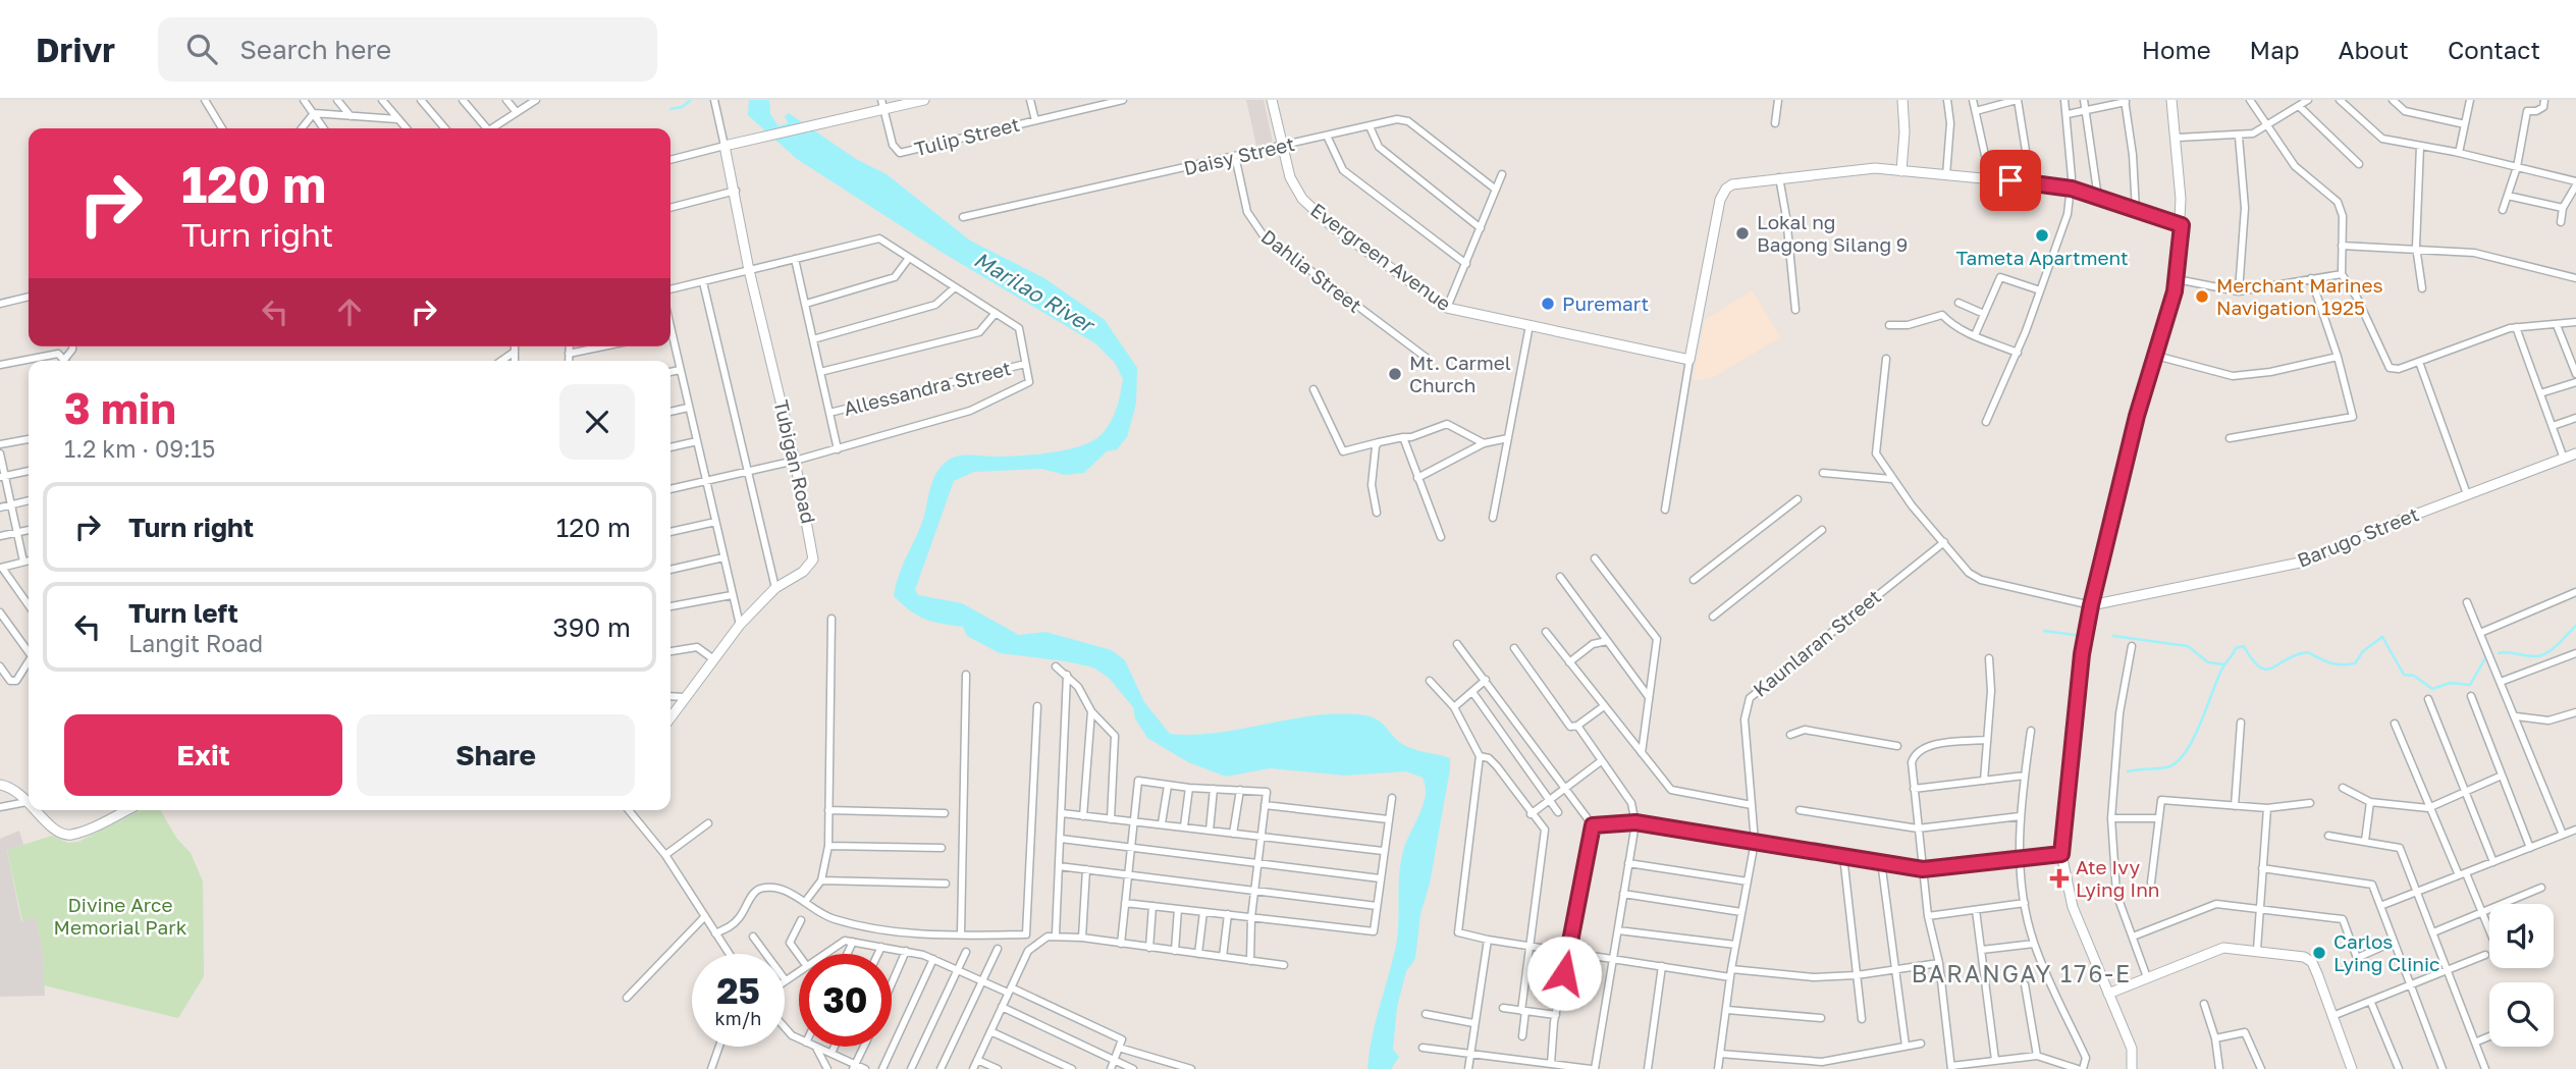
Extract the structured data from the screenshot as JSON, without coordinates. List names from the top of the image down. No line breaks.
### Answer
{"streets":{"street":["Tulip Street","Daisy Street","Evergreen Avenue","Dahlia Street","Allessandra Street","Tubigan Road","Barugo Street","Kaunlaran Street"]},"crossings":[["Daisy Street","Evergreen Avenue"],["Daisy Street","Dahlia Street"]],"districts":["BARANGAY 176-E"],"water":["Marilao River"],"parks":["Divine Arce Memorial Park"],"places":{"other":["Lokal ng Bagong Silang 9","Tameta Apartment","Merchant Marines Navigation 1925","Puremart","Mt. Carmel Church","Carlos Lying Clinic"],"health":["Ate Ivy Lying Inn"]},"page":{"header":"Drivr","search":"Search here","nav":["Home","Map","About","Contact"],"turn":["120 m","Turn right"],"heading":["3 min","1.2 km · 09:15"],"list":[{"name":"Turn right","value":"120 m"},{"name":"Turn left","note":"Langit Road","value":"390 m"}],"buttons":["Exit","Share"],"speed":"25 km/h","limit":"30"}}
